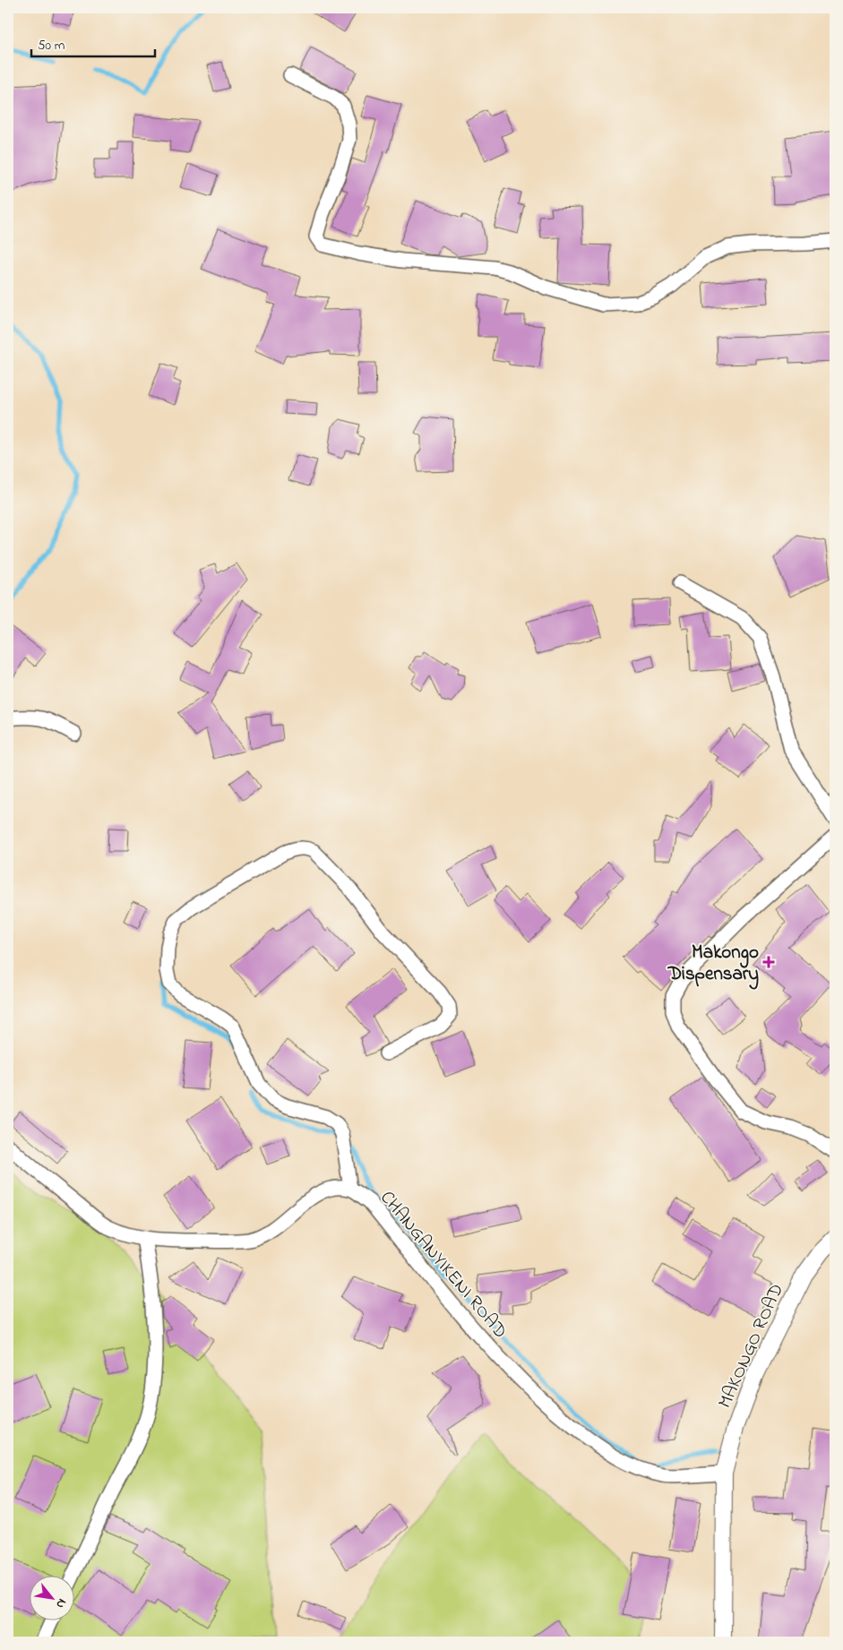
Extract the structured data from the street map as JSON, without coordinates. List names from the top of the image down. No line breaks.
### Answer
{"streets":{"street":["CHANGANYIKENI ROAD","MAKONGO ROAD"]},"crossings":[["CHANGANYIKENI ROAD","MAKONGO ROAD"]],"places":{"health":["Makongo Dispensary"]},"scale_bar":"50 m","north":"bottom right"}
